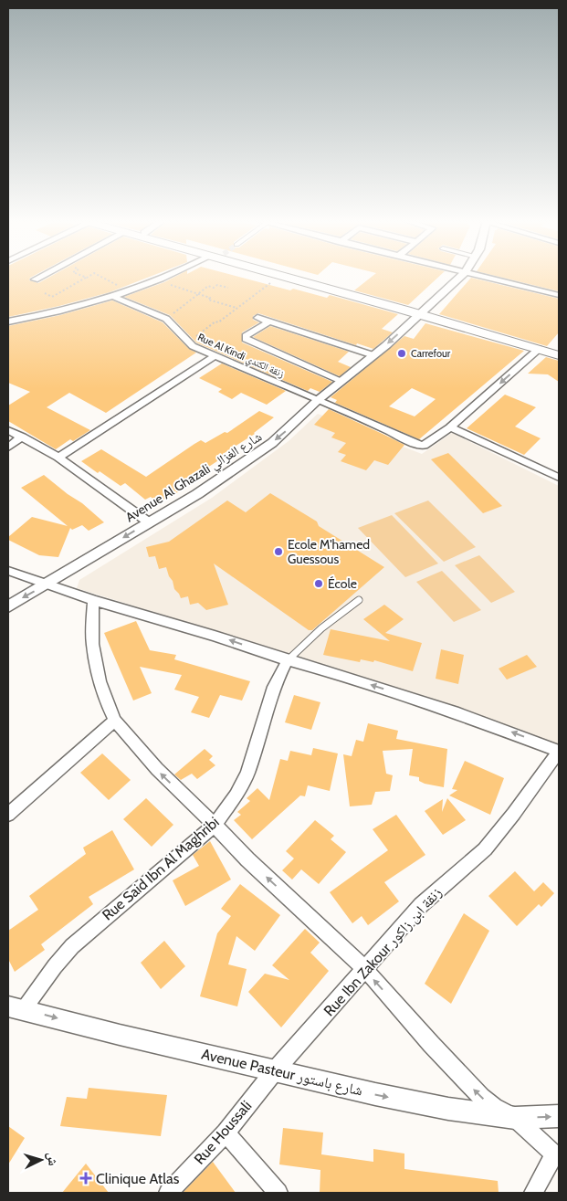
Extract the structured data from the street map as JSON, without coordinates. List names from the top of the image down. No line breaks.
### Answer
{"streets":{"street":["Rue Al Kindi زنقة الكندي","Avenue Al Ghazali شارع الغزالي","Rue Said Ibn Al Maghribi","Rue Ibn Zakour زنقة ابن زاكور","Avenue Pasteur شارع باستور","Rue Houssali"]},"crossings":[["Rue Al Kindi زنقة الكندي","Avenue Al Ghazali شارع الغزالي"],["Rue Said Ibn Al Maghribi","Avenue Pasteur شارع باستور"],["Rue Ibn Zakour زنقة ابن زاكور","Avenue Pasteur شارع باستور"],["Rue Ibn Zakour زنقة ابن زاكور","Rue Houssali"],["Avenue Pasteur شارع باستور","Rue Houssali"]],"one_way":["Avenue Pasteur شارع باستور"],"places":{"other":["Carrefour","Ecole M'hamed Guessous","École"],"health":["Clinique Atlas"]},"north":"right"}
